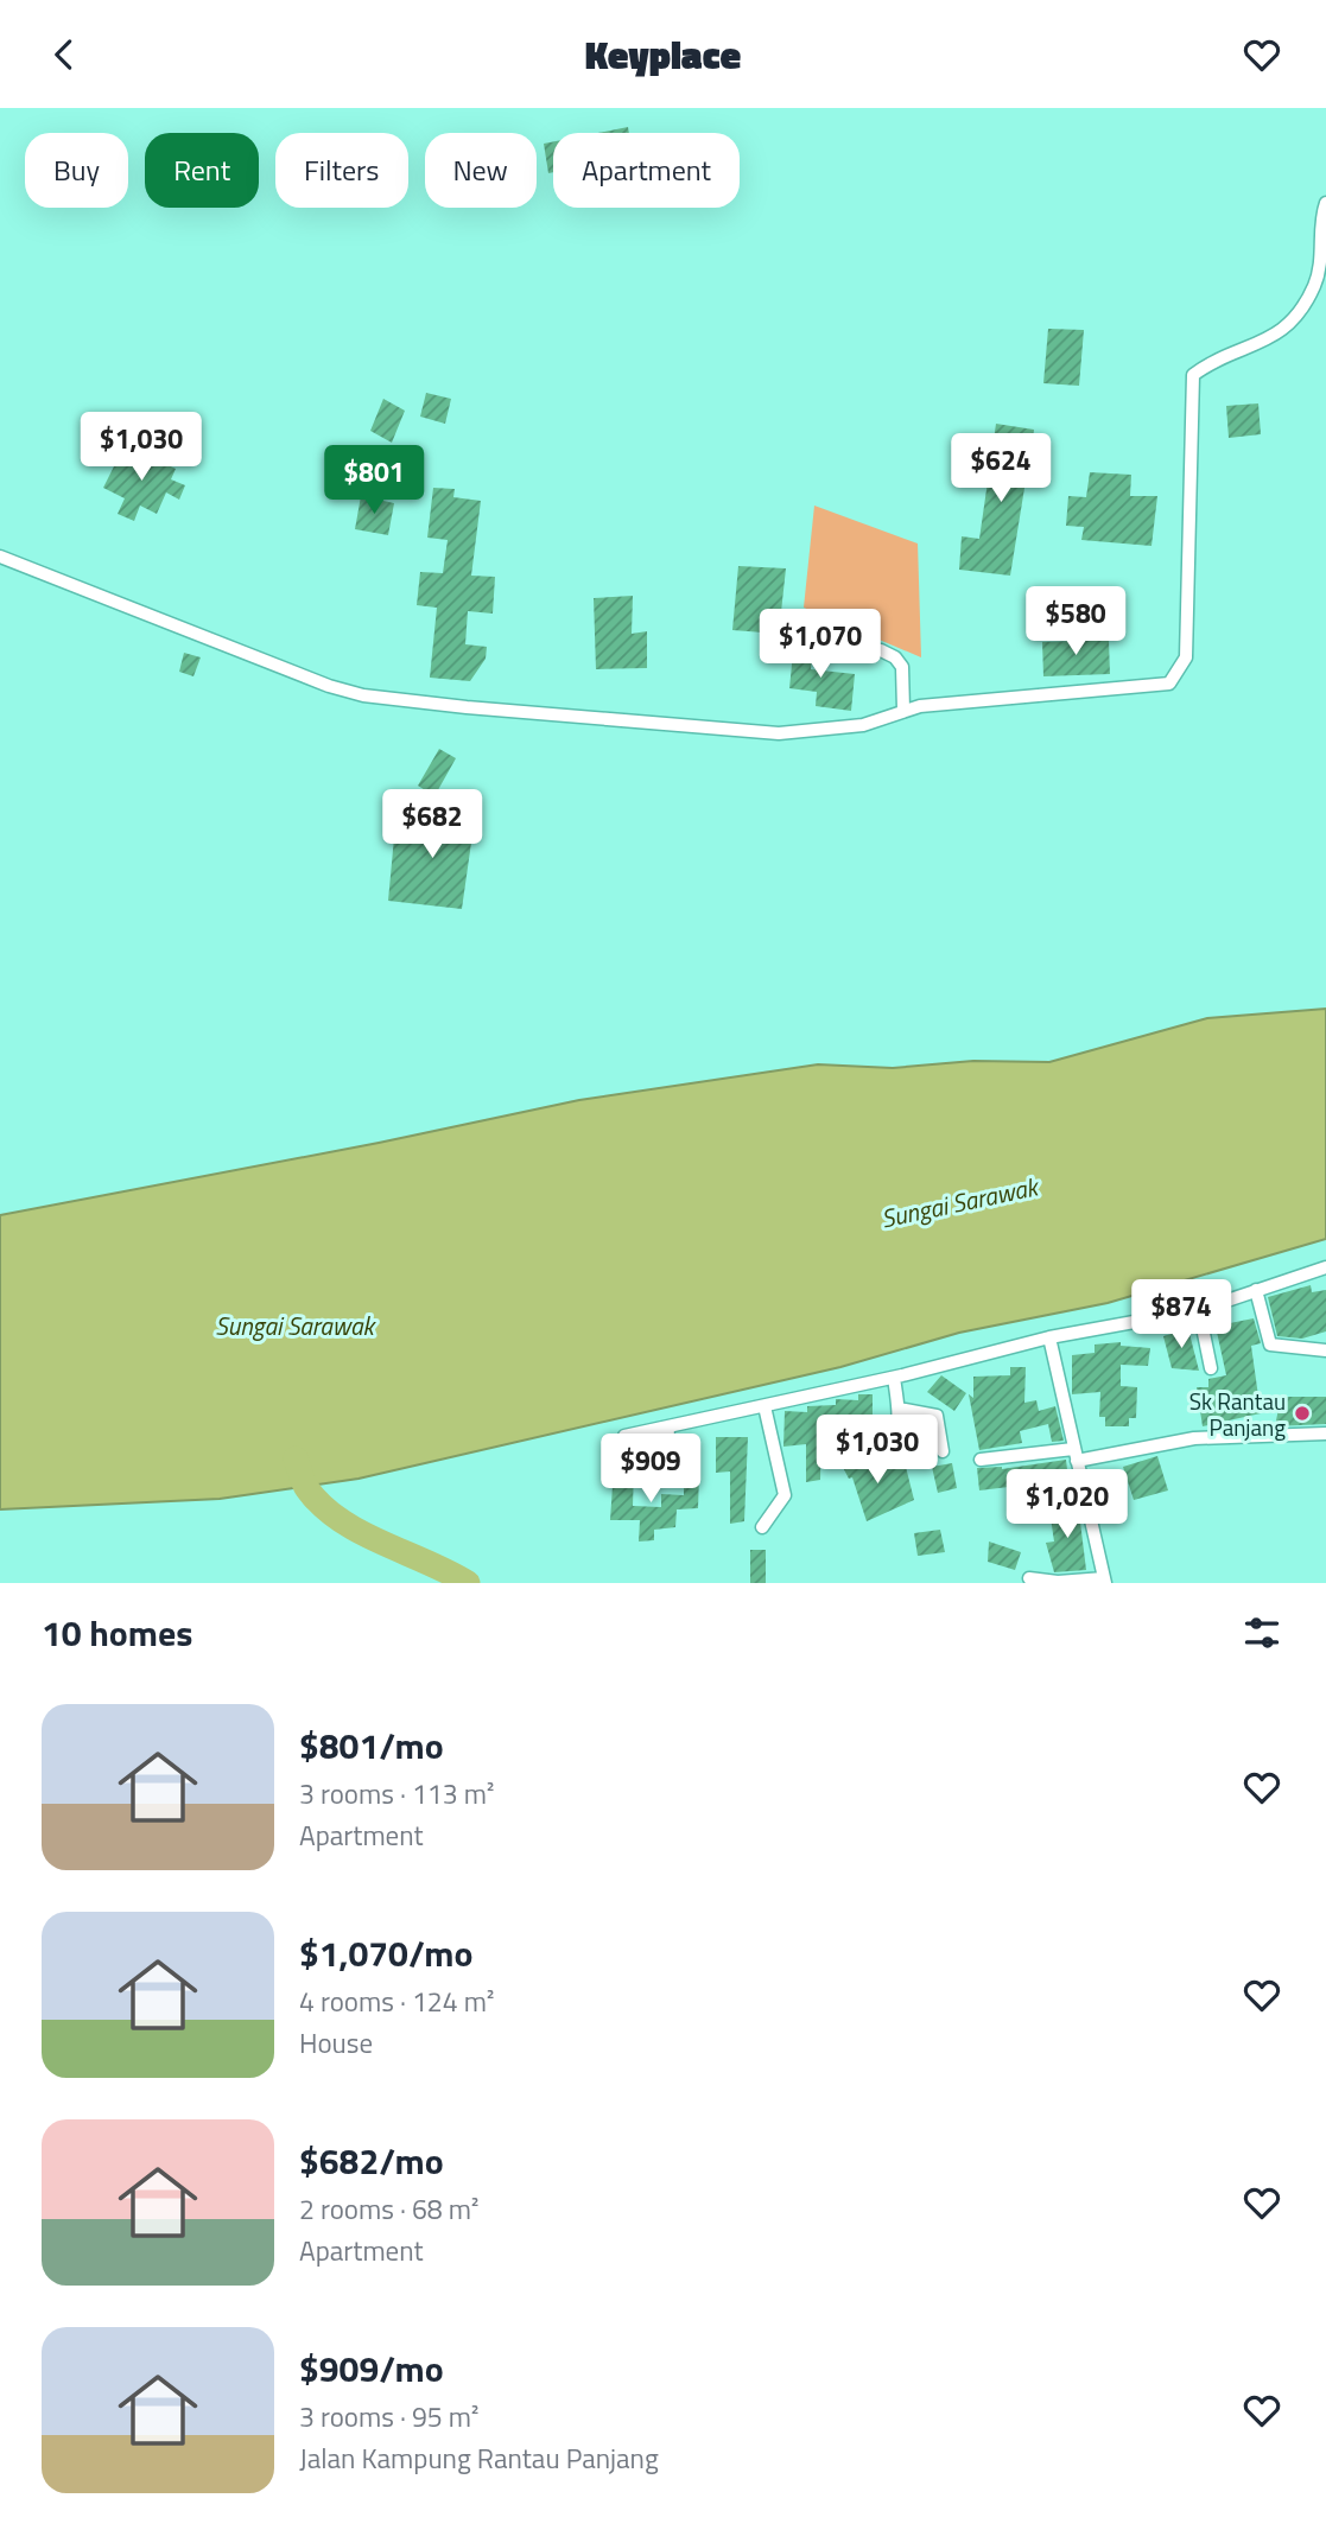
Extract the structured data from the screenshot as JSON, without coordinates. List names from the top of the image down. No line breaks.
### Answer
{"water":["Sungai Sarawak"],"places":["Sk Rantau Panjang"],"page":{"header":"Keyplace","chip":["Buy","Rent","Filters","New","Apartment"],"price":["$1,030","$624","$801","$580","$1,070","$682","$874","$1,030","$909","$1,020"],"heading":"10 homes","list":[{"name":"$801/mo","note":"3 rooms · 113 m² · Apartment"},{"name":"$1,070/mo","note":"4 rooms · 124 m² · House"},{"name":"$682/mo","note":"2 rooms · 68 m² · Apartment"},{"name":"$909/mo","note":"3 rooms · 95 m² · Jalan Kampung Rantau Panjang"}]}}
